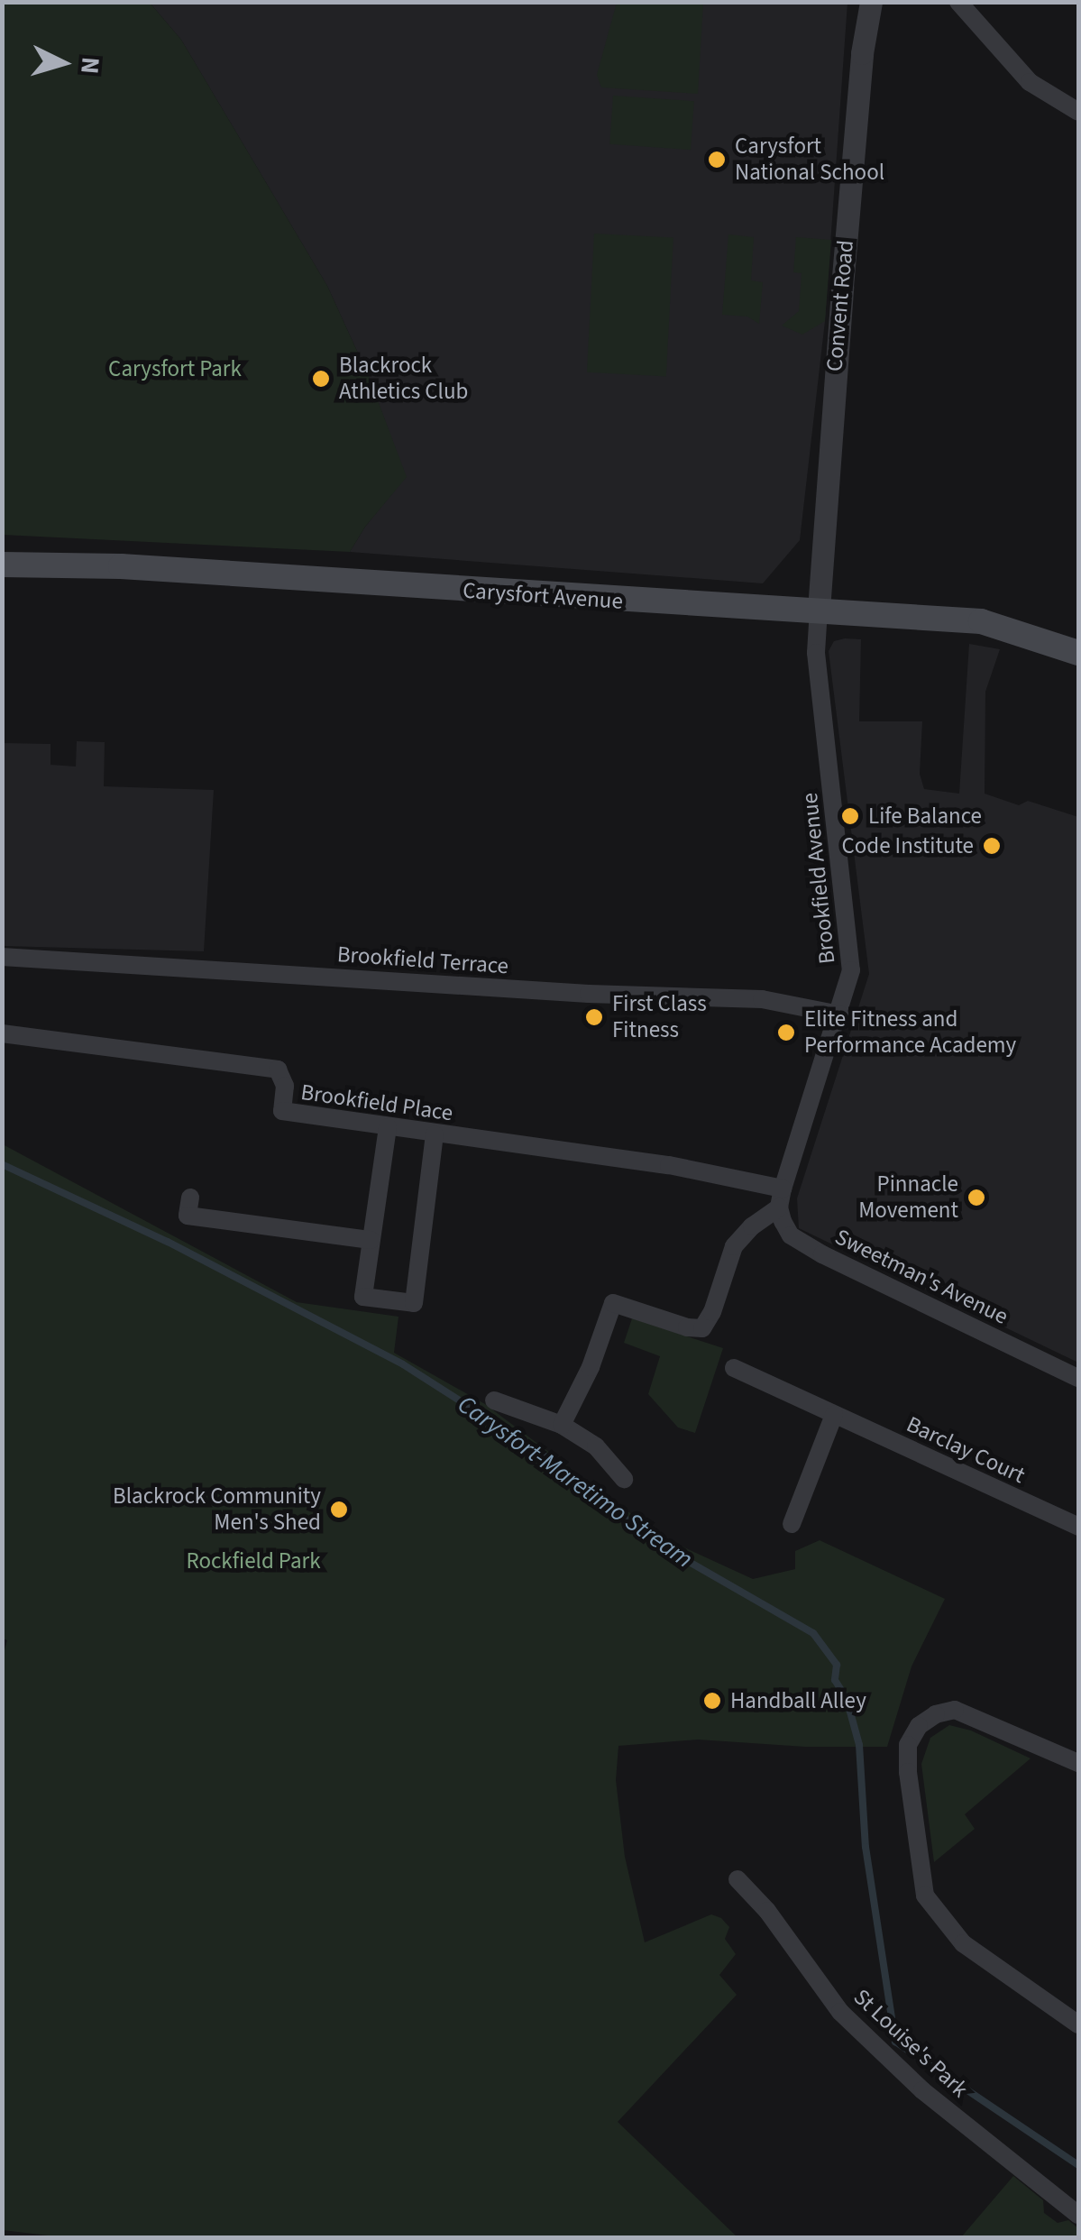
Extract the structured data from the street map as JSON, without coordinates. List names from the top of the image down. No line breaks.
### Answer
{"streets":{"main road":["Carysfort Avenue"],"street":["Convent Road","Brookfield Avenue","Brookfield Terrace","Brookfield Place","Sweetman's Avenue","Barclay Court","St Louise's Park"]},"crossings":[["Convent Road","Carysfort Avenue"],["Convent Road","Brookfield Avenue"],["Carysfort Avenue","Brookfield Avenue"],["Brookfield Avenue","Brookfield Terrace"],["Brookfield Avenue","Brookfield Place"],["Brookfield Avenue","Sweetman's Avenue"],["Brookfield Place","Sweetman's Avenue"]],"water":["Carysfort-Maretimo Stream"],"parks":["Carysfort Park","Rockfield Park"],"places":["Carysfort National School","Blackrock Athletics Club","Life Balance","Code Institute","First Class Fitness","Elite Fitness and Performance Academy","Pinnacle Movement","Blackrock Community Men's Shed","Handball Alley"],"north":"right"}
